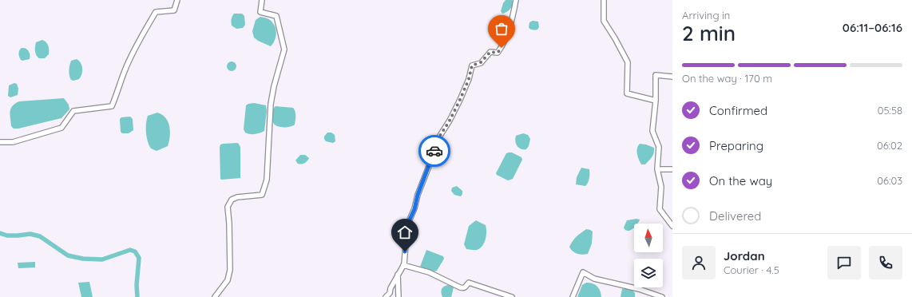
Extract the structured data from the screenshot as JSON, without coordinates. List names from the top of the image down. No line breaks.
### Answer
{"north":"top","page":{"heading":["2 min","Arriving in","06:11–06:16"],"panel":["Jordan","Courier · 4.5"],"bar":"On the way · 170 m","list":[["Confirmed","05:58"],["Preparing","06:02"],["On the way","06:03"],"Delivered"]}}
